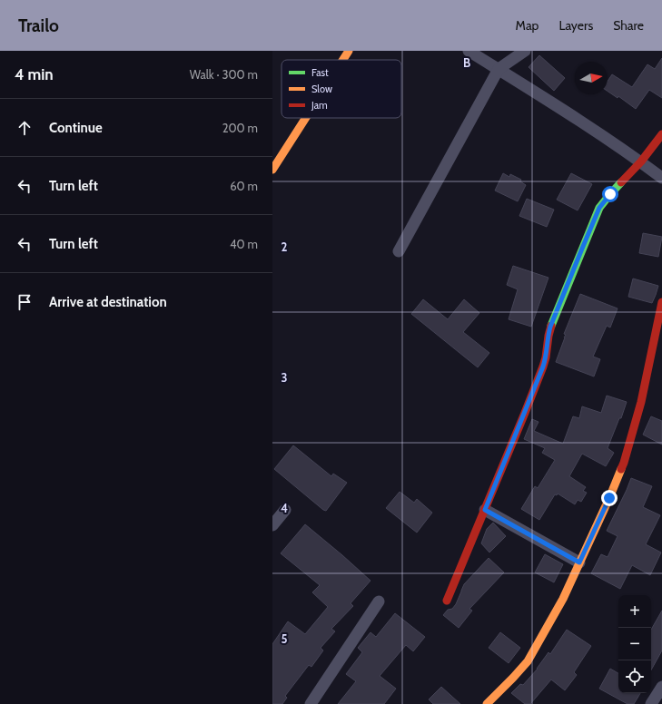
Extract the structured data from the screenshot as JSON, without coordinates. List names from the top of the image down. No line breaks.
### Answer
{"legend":["Fast","Slow","Jam"],"north":"right","page":{"header":"Trailo","nav":["Map","Layers","Share"],"heading":["4 min","Walk · 300 m"],"list":[["Continue","200 m"],["Turn left","60 m"],["Turn left","40 m"],"Arrive at destination"],"map_buttons":["+","−"]},"grid":{"columns":["B"],"rows":["2","3","4","5"]}}
